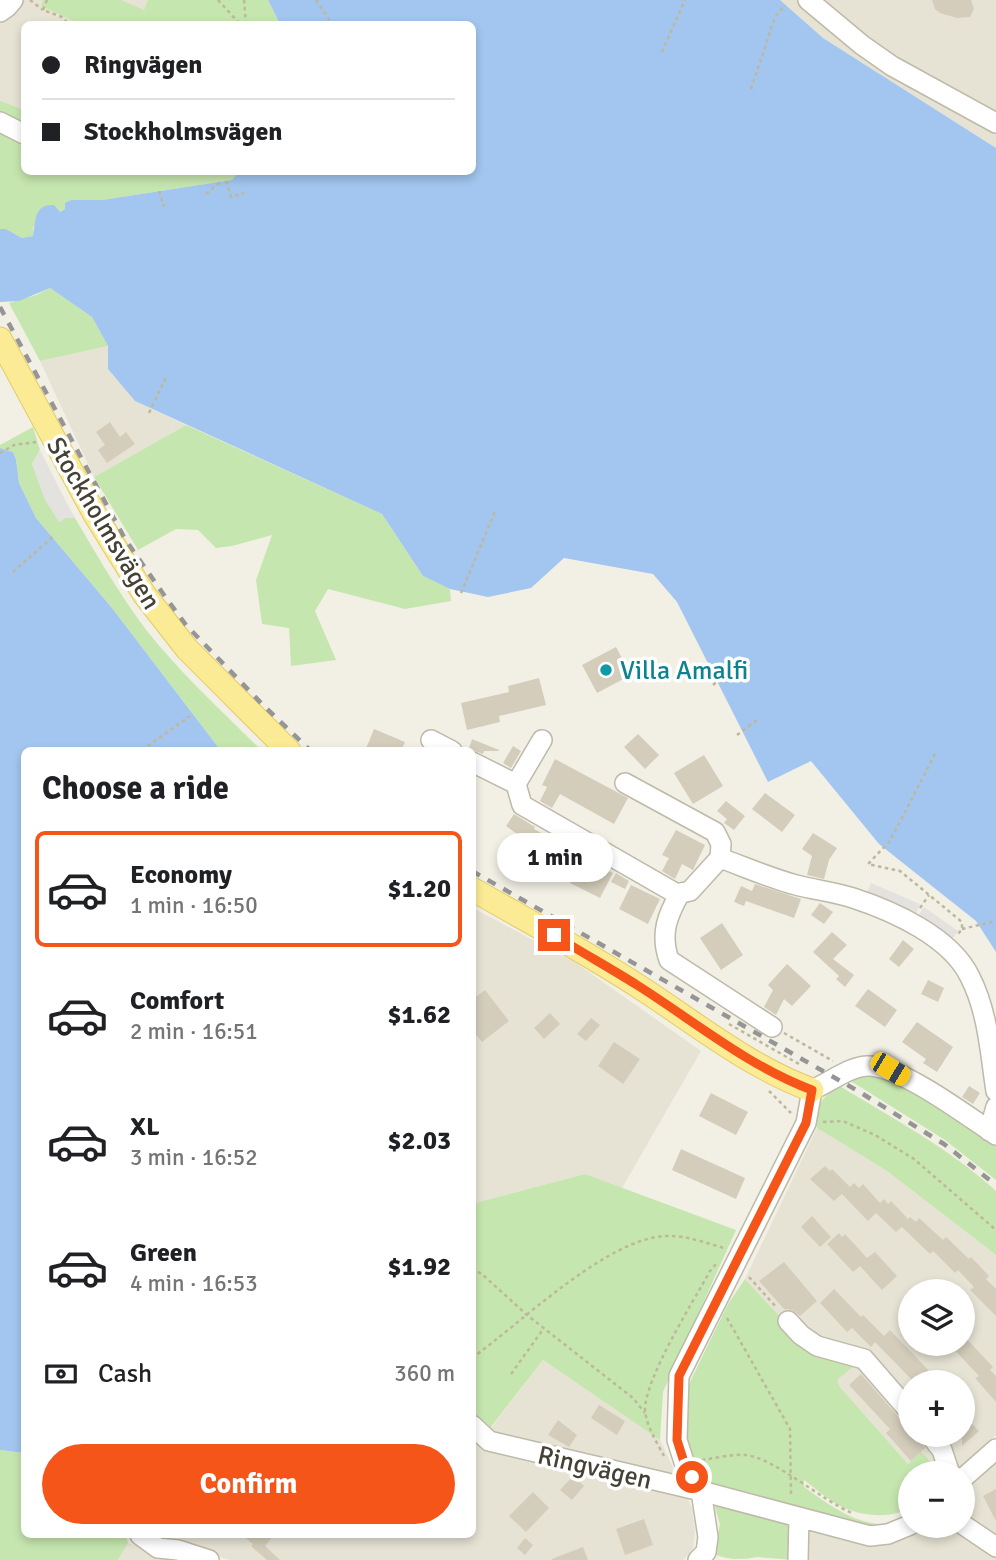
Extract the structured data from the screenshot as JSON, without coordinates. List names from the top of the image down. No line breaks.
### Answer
{"streets":{"main road":["Stockholmsvägen"],"street":["Ringvägen"]},"places":["Villa Amalfi"],"page":{"banner":["Ringvägen","Stockholmsvägen"],"heading":"Choose a ride","list":[{"name":"Economy","note":"1 min · 16:50","value":"$1.20"},{"name":"Comfort","note":"2 min · 16:51","value":"$1.62"},{"name":"XL","note":"3 min · 16:52","value":"$2.03"},{"name":"Green","note":"4 min · 16:53","value":"$1.92"}],"bubble":"1 min","map_buttons":["+","−"],"pay":["Cash","360 m"],"buttons":"Confirm"}}
